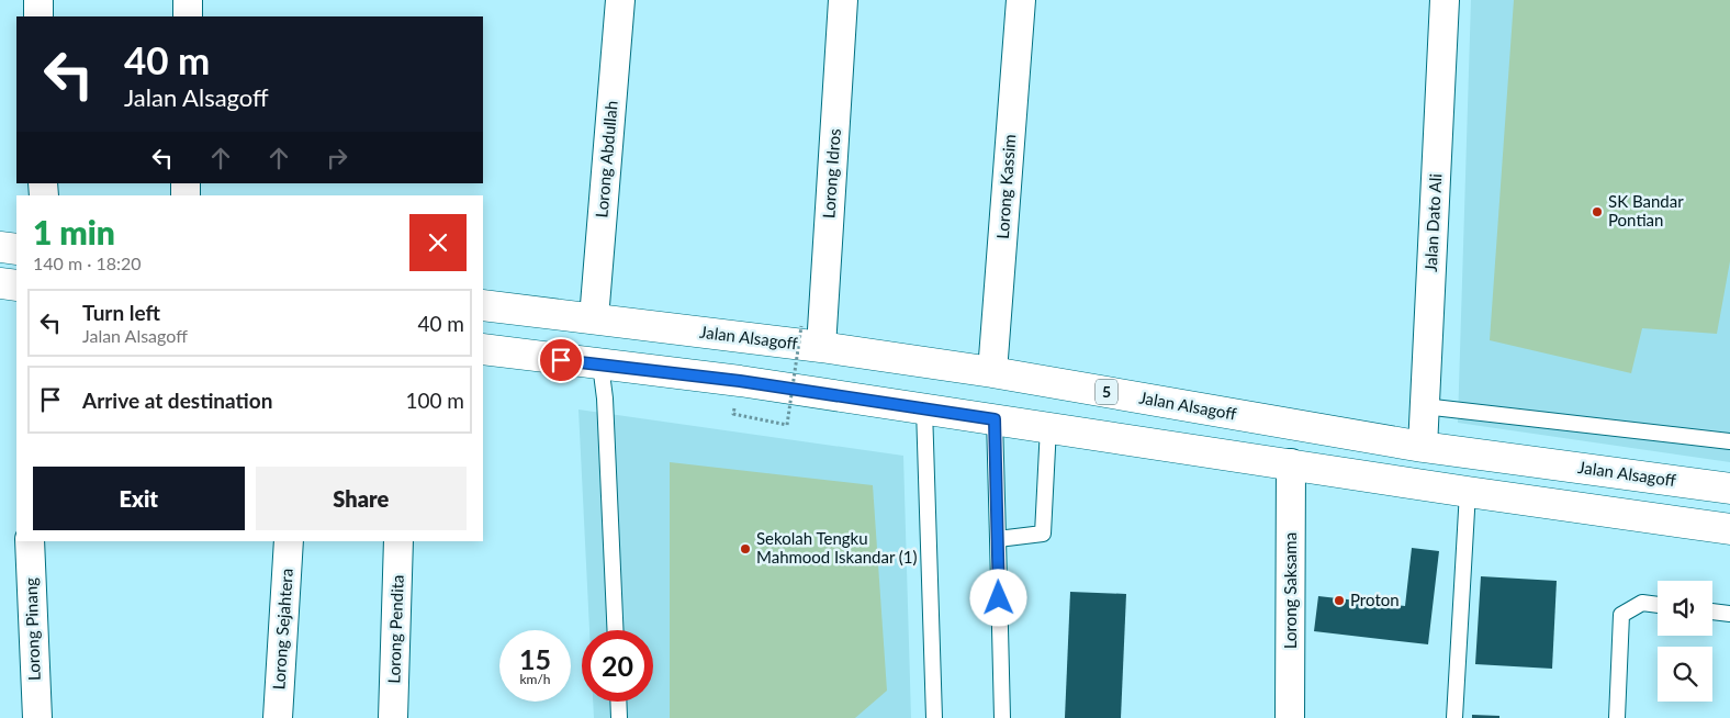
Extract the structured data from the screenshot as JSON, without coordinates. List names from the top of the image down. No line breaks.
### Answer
{"streets":{"highway":["Jalan Alsagoff","5"],"street":["Lorong Abdullah","Lorong Idros","Lorong Kassim","Jalan Dato Ali","Lorong Saksama","Lorong Pinang","Lorong Sejahtera","Lorong Pendita"]},"crossings":[["Lorong Abdullah","Jalan Alsagoff"],["Lorong Idros","Jalan Alsagoff"],["Lorong Kassim","Jalan Alsagoff"],["Jalan Dato Ali","Jalan Alsagoff"]],"places":["SK Bandar Pontian","Sekolah Tengku Mahmood Iskandar (1)","Proton"],"page":{"turn":["40 m","Jalan Alsagoff"],"heading":["1 min","140 m · 18:20"],"list":[{"name":"Turn left","note":"Jalan Alsagoff","value":"40 m"},{"name":"Arrive at destination","value":"100 m"}],"buttons":["Exit","Share"],"speed":"15 km/h","limit":"20"}}
